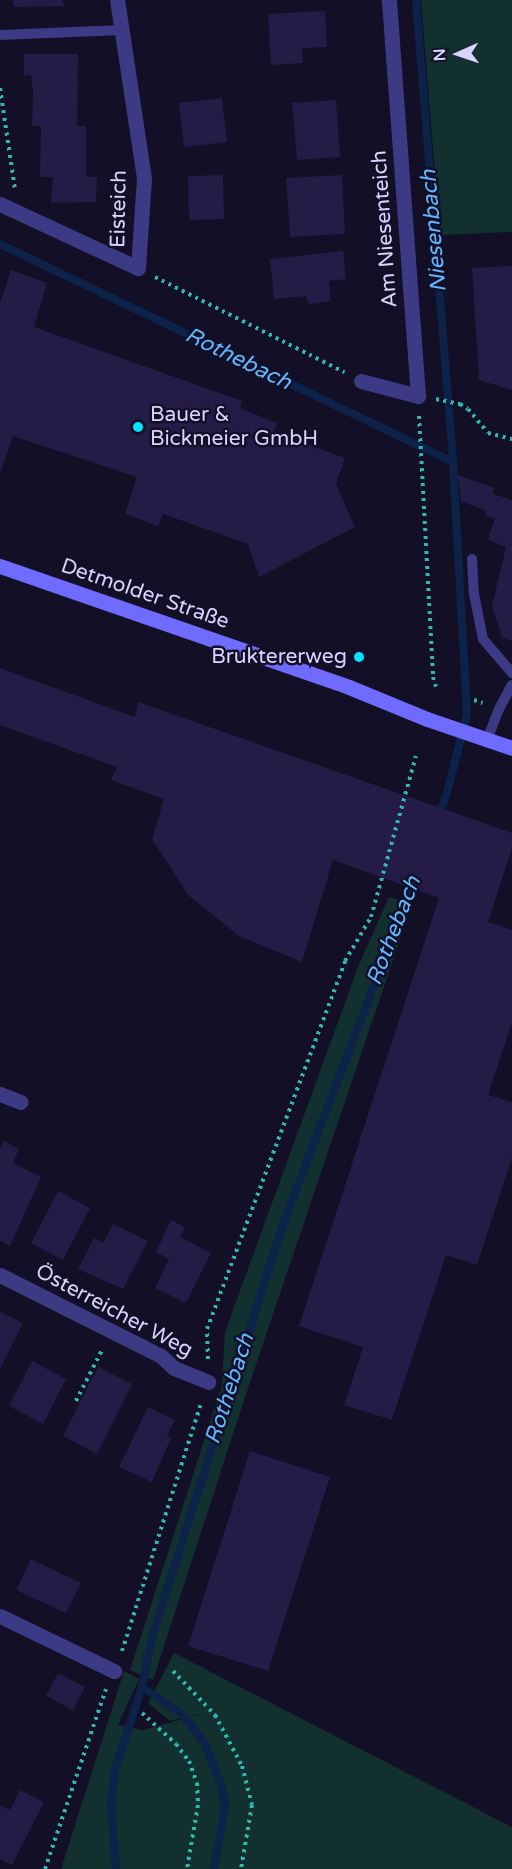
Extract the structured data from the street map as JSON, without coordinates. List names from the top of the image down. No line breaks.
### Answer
{"streets":{"main road":["Detmolder Straße"],"street":["Eisteich","Am Niesenteich","Österreicher Weg"]},"water":["Niesenbach","Rothebach"],"places":["Bauer & Bickmeier GmbH","Bruktererweg"],"north":"left"}
